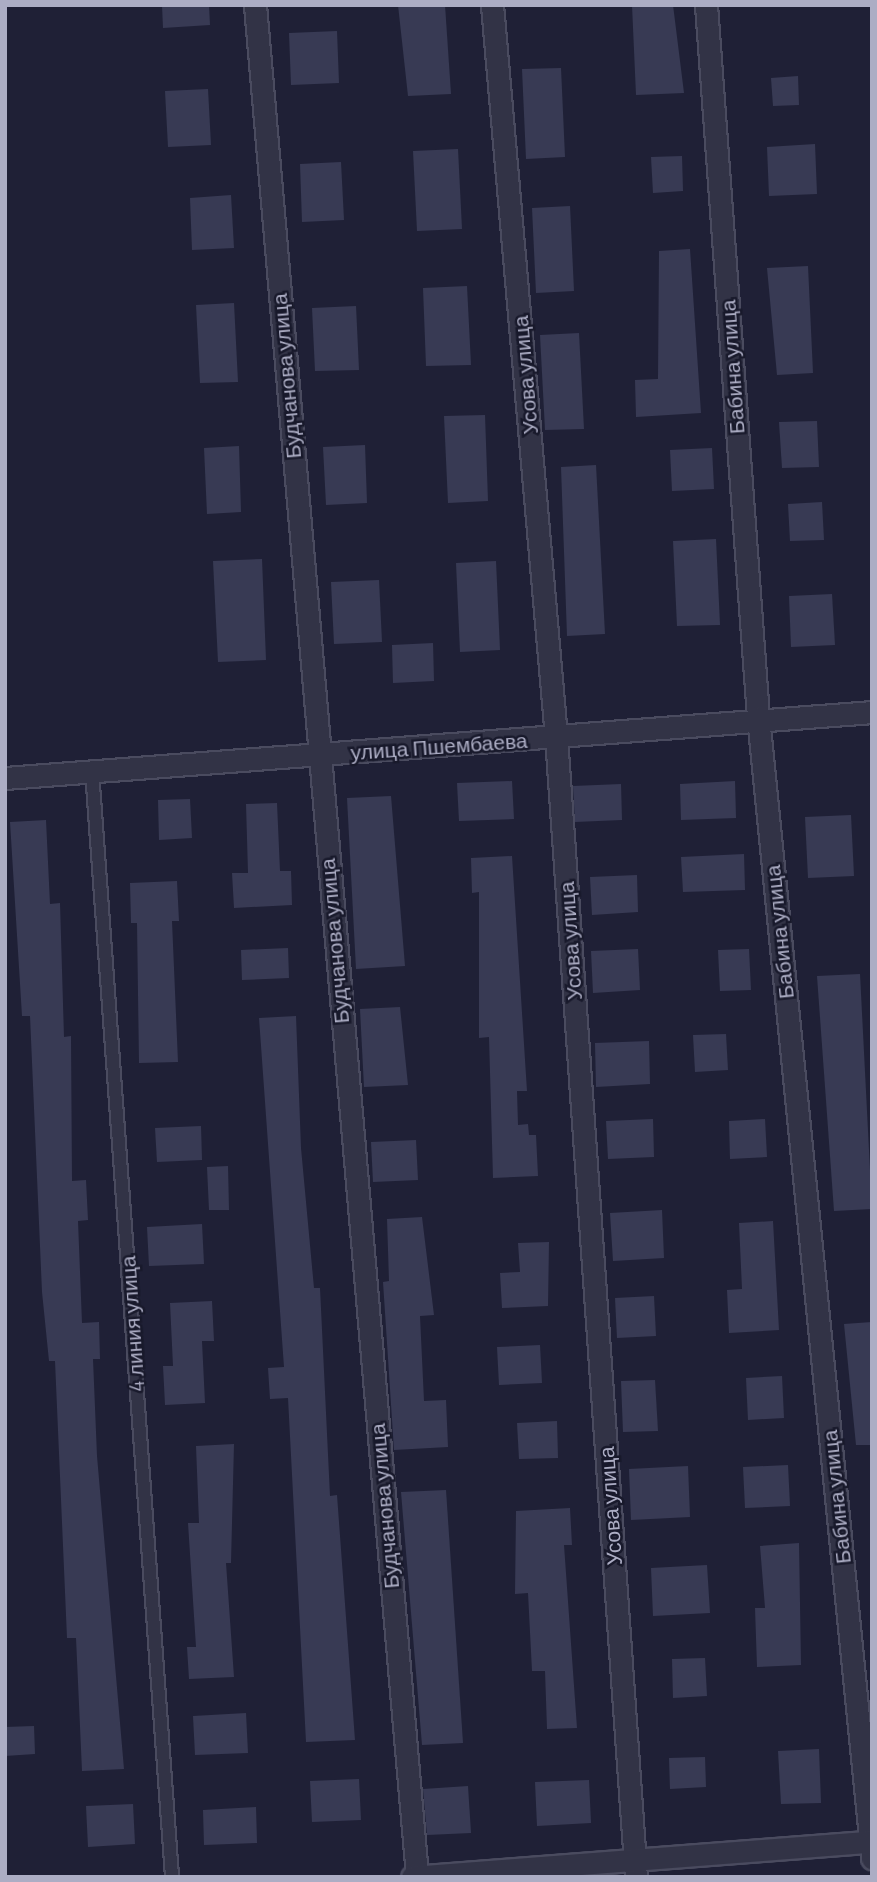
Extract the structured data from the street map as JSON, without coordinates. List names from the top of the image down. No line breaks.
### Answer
{"streets":{"street":["Бабина улица","Усова улица","Будчанова улица","улица Пшембаева"],"lane":["4 линия улица"]},"crossings":[["Бабина улица","улица Пшембаева"],["Усова улица","улица Пшембаева"],["Будчанова улица","улица Пшембаева"],["улица Пшембаева","4 линия улица"]]}
